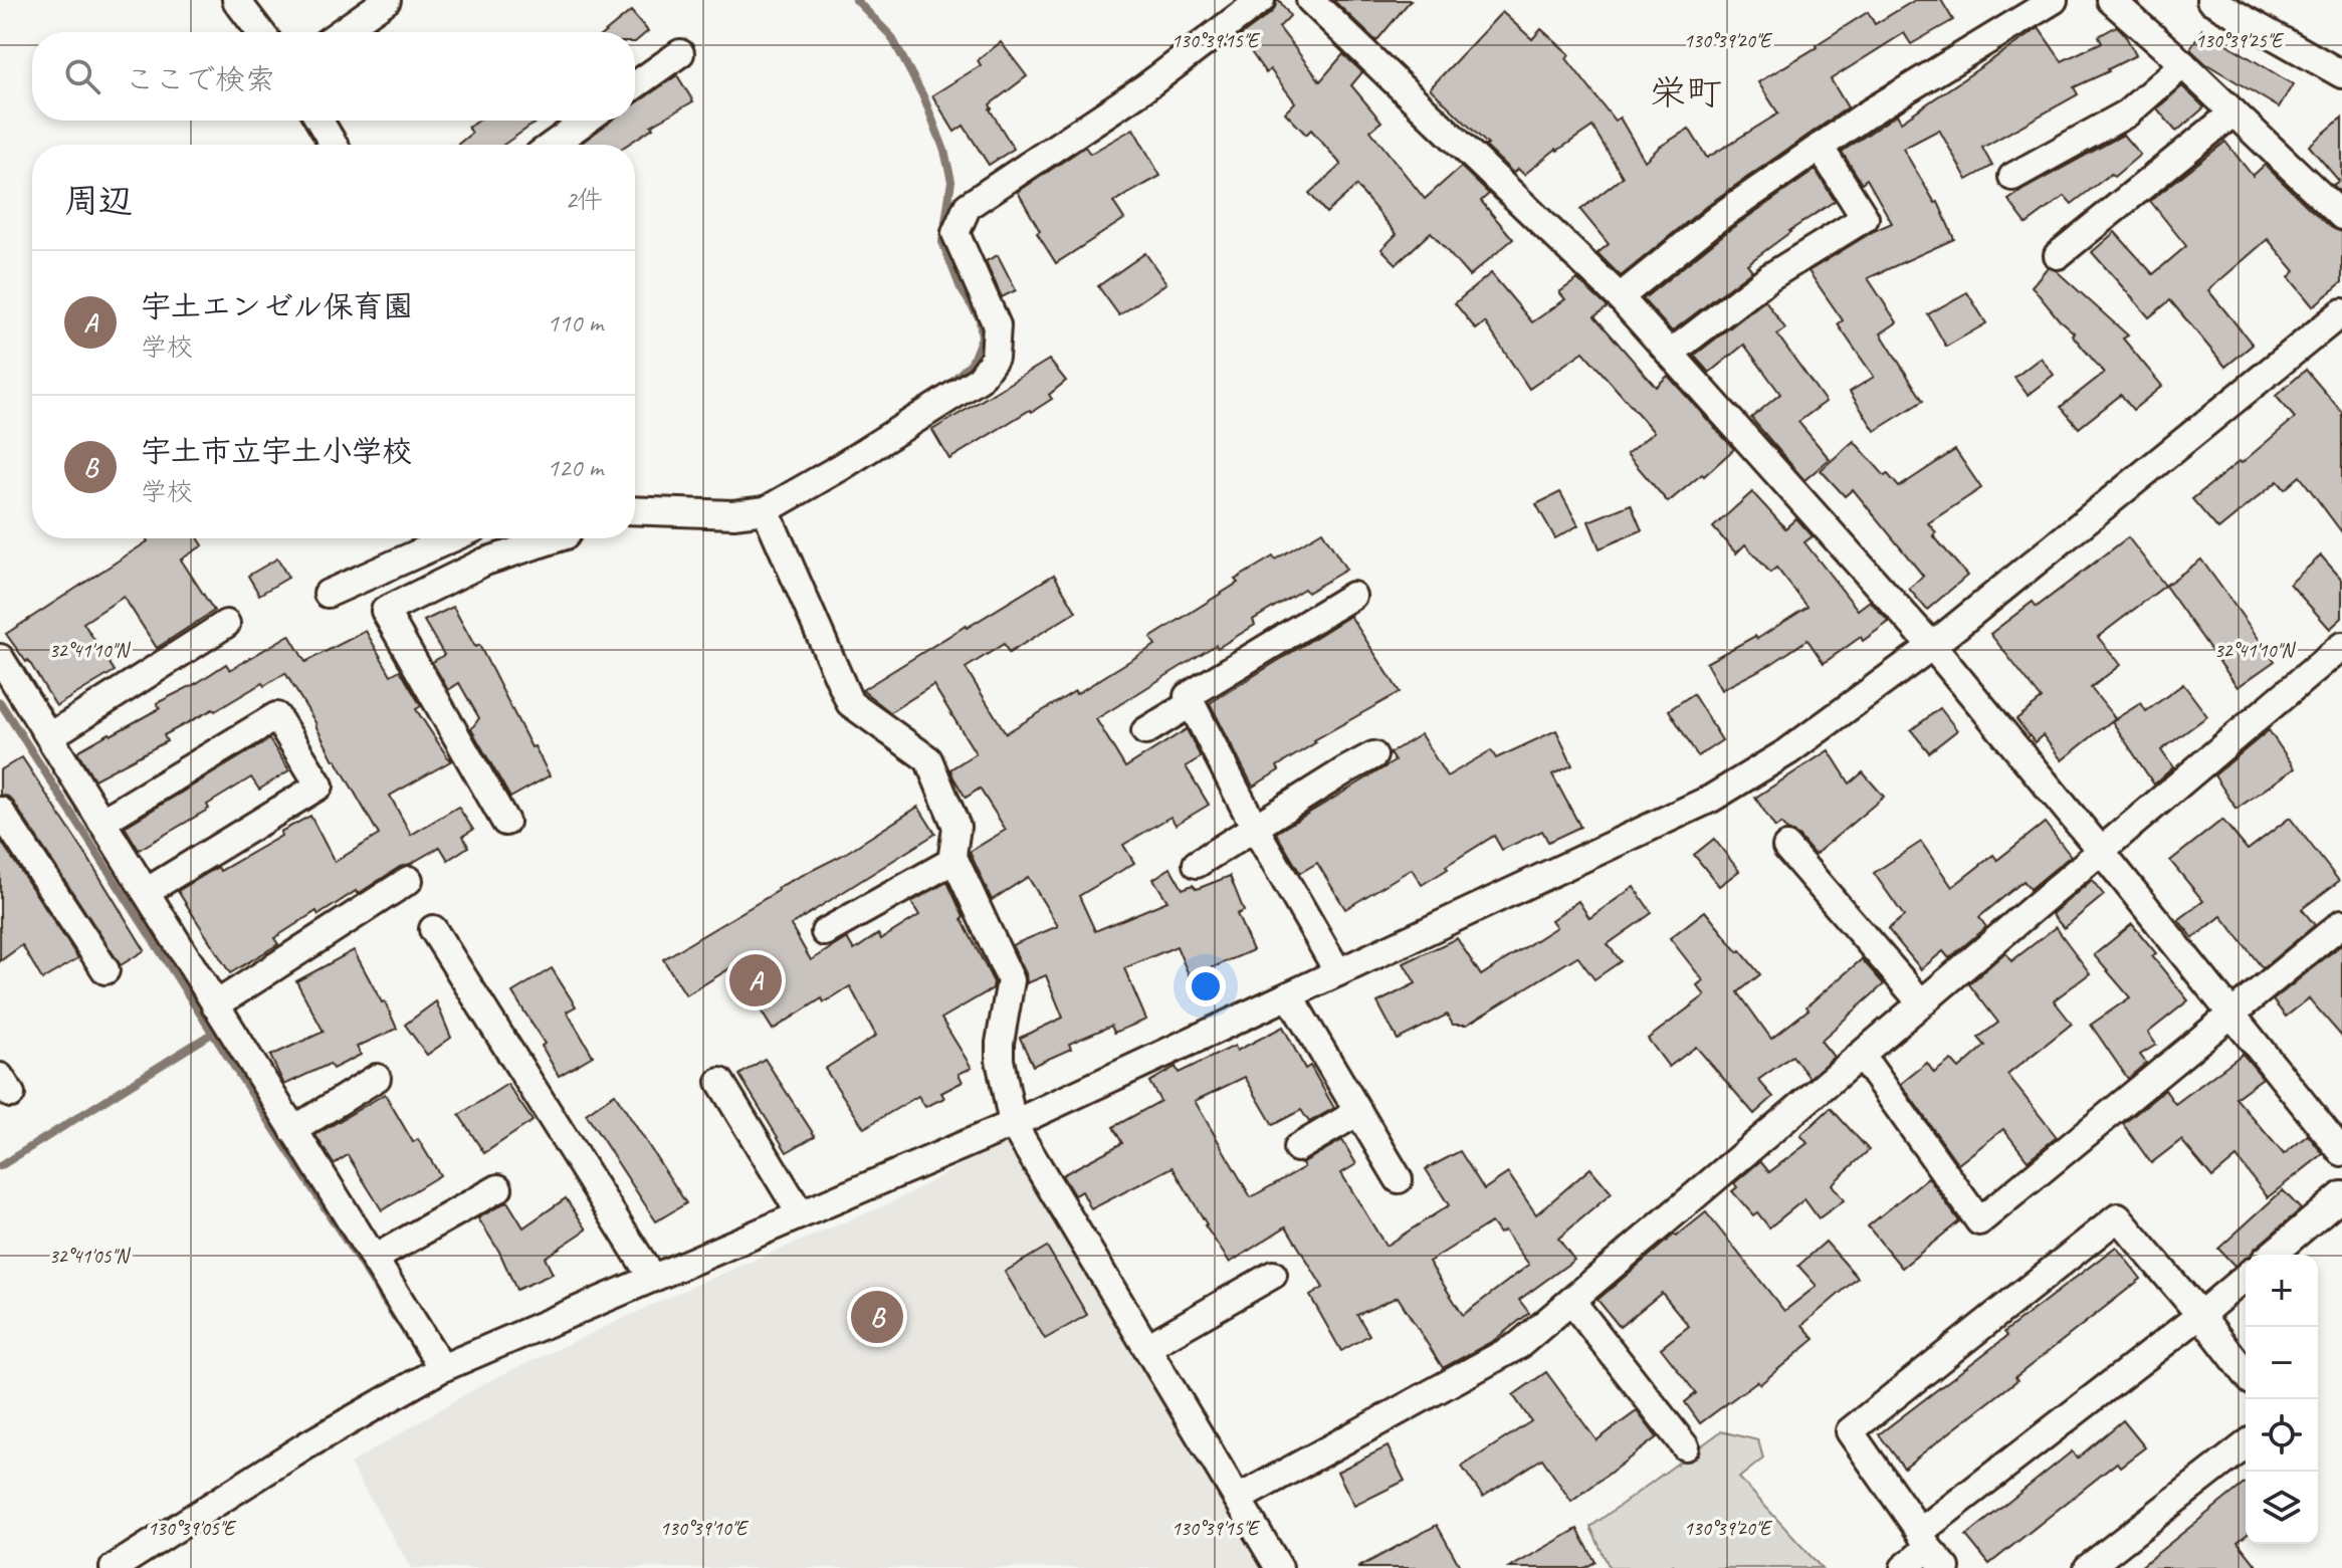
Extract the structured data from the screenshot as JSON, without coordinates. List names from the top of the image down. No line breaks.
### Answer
{"districts":["栄町"],"page":{"search":"ここで検索","heading":["周辺","2件"],"list":[{"mark":"A","name":"宇土エンゼル保育園","note":"学校","value":"110 m"},{"mark":"B","name":"宇土市立宇土小学校","note":"学校","value":"120 m"}],"pins":["A","B"],"map_buttons":["+","−"]},"coordinates":["130°39'15\"E","130°39'20\"E","130°39'25\"E","32°41'10\"N","32°41'05\"N","130°39'05\"E","130°39'10\"E"]}
